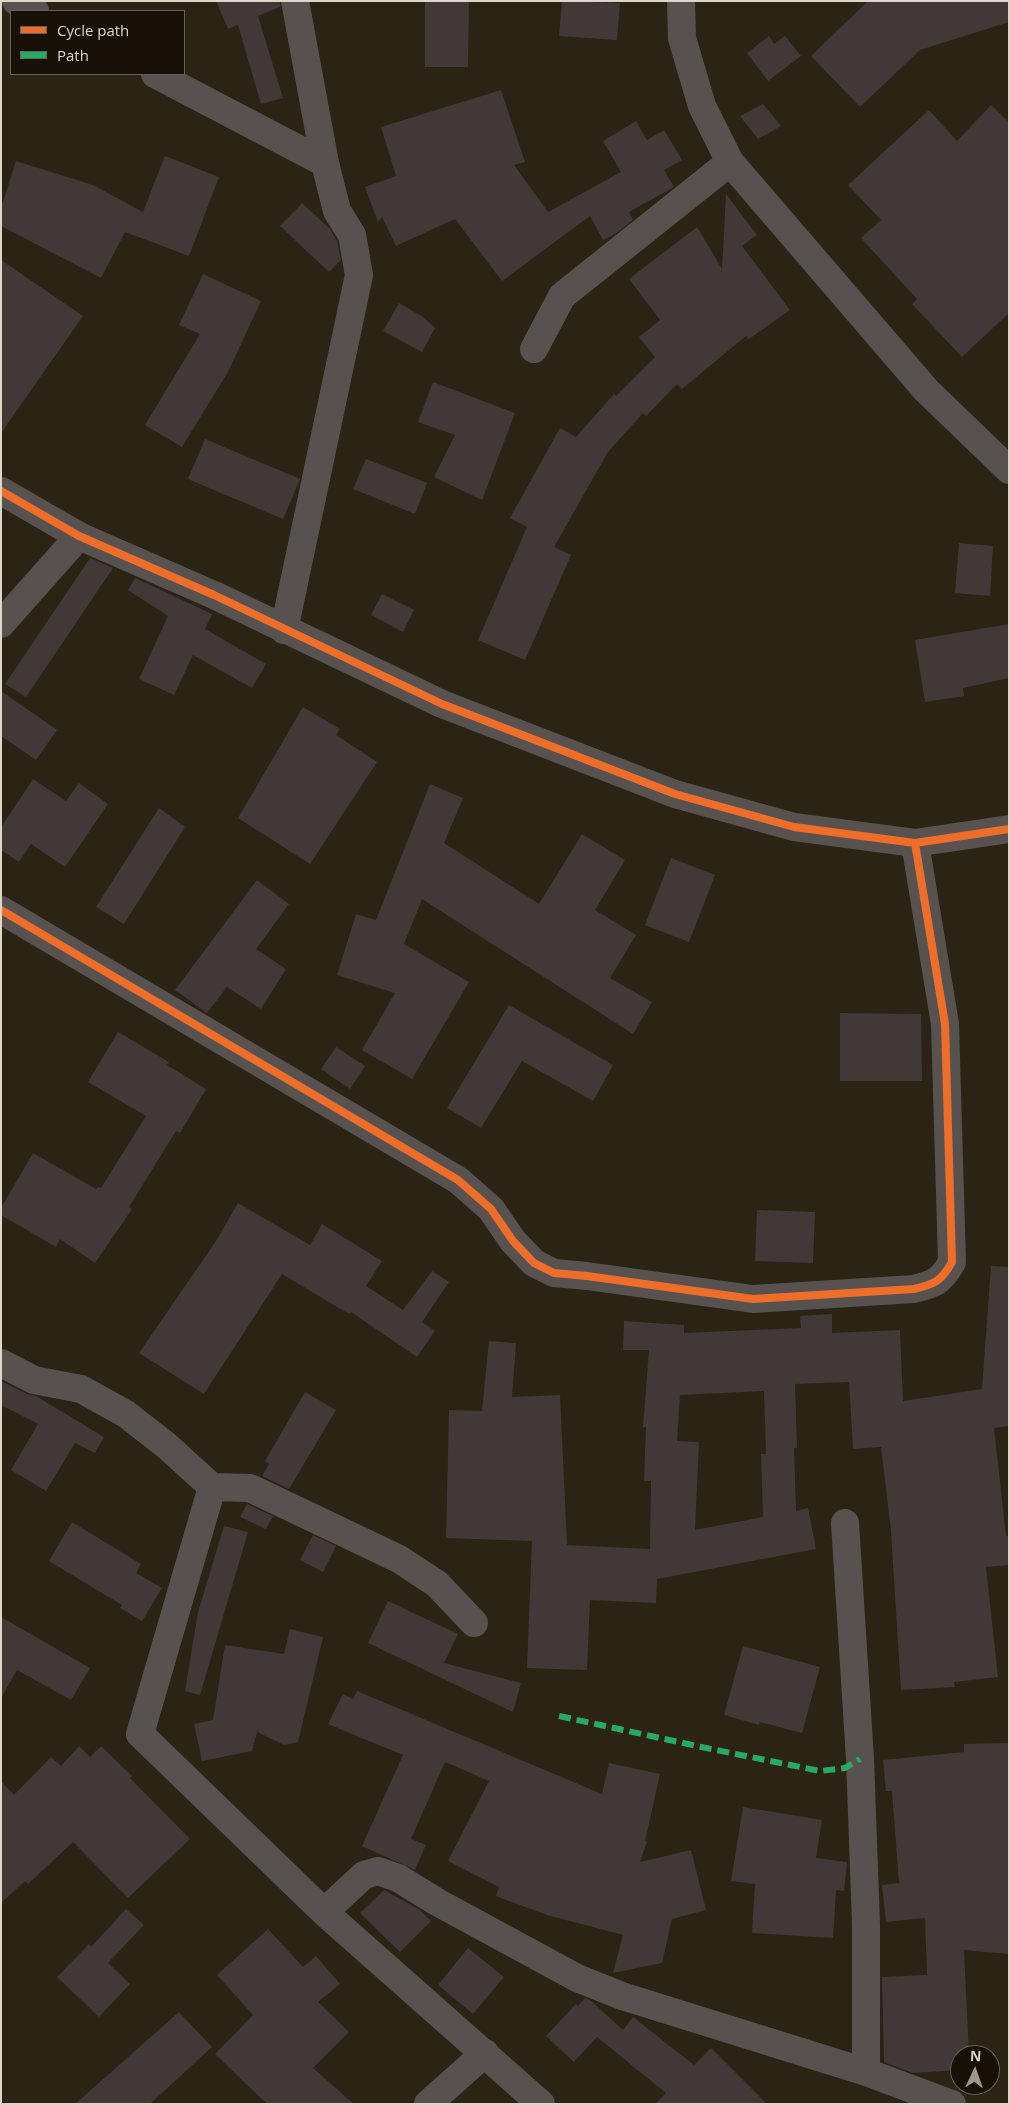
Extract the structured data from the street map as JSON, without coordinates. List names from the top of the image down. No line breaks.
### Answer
{"legend":["Cycle path","Path"],"north":"top"}
